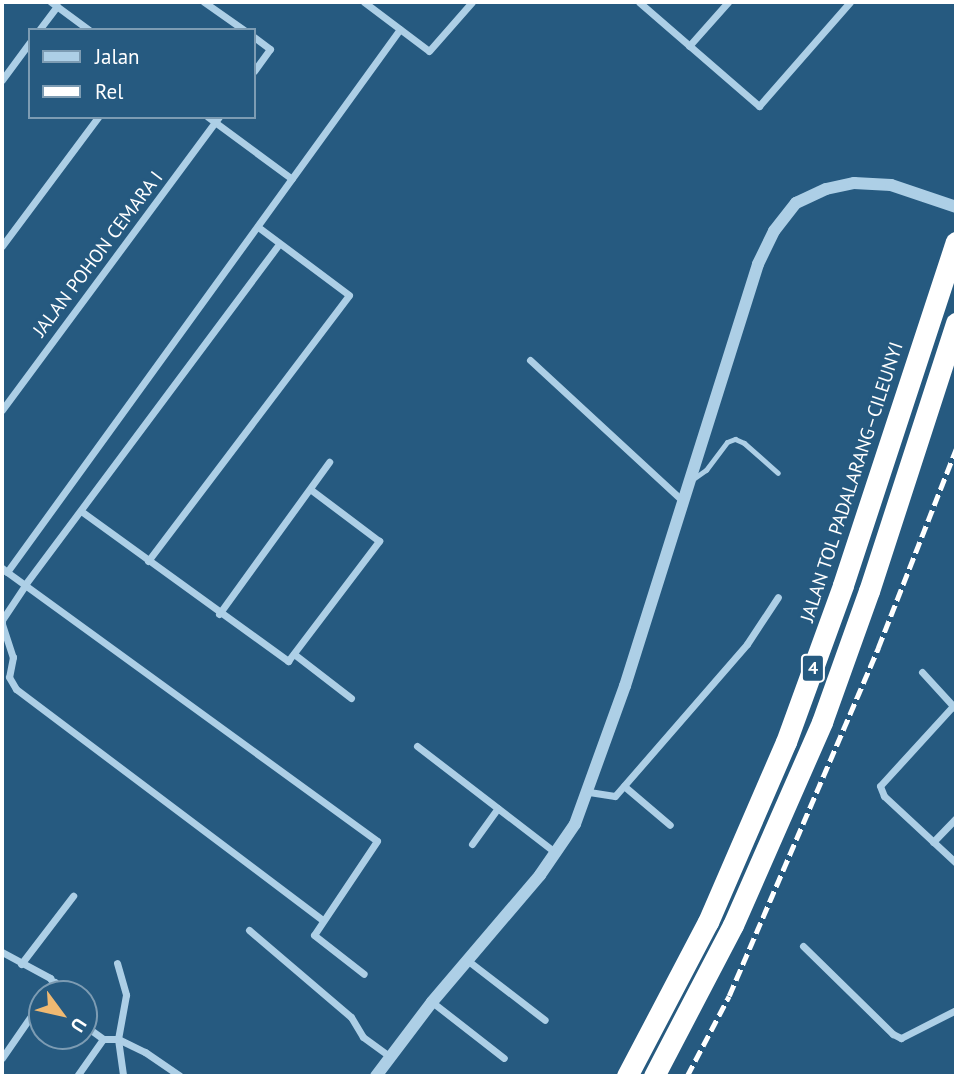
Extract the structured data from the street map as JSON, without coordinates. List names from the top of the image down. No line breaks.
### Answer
{"streets":{"highway":["JALAN TOL PADALARANG–CILEUNYI","4"],"street":["JALAN POHON CEMARA I"]},"legend":["Jalan","Rel"],"north":"bottom right"}
